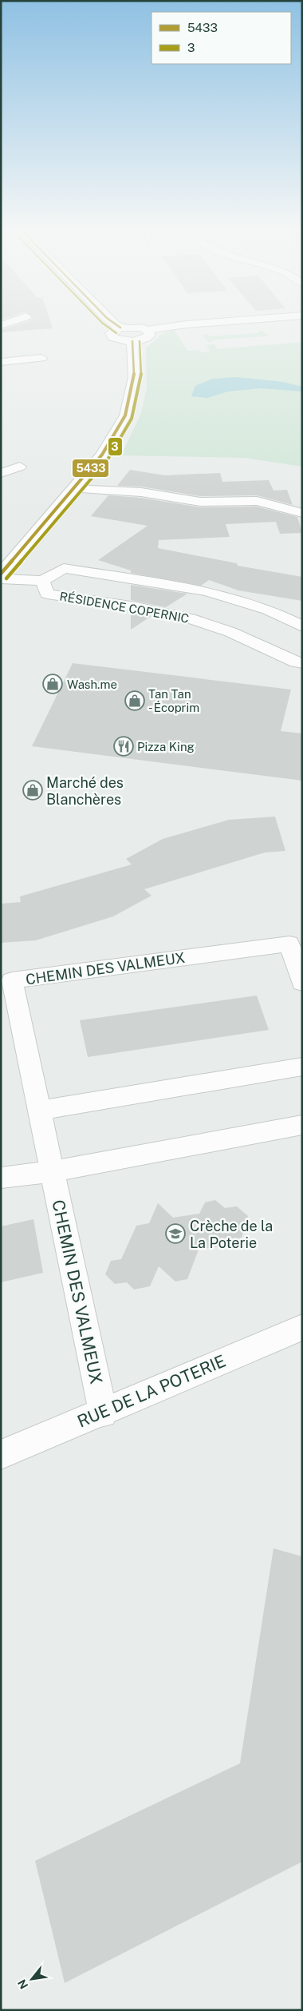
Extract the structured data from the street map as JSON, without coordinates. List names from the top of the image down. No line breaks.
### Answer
{"streets":{"street":["RÉSIDENCE COPERNIC","CHEMIN DES VALMEUX","RUE DE LA POTERIE"]},"crossings":[["CHEMIN DES VALMEUX","RUE DE LA POTERIE"]],"places":{"shop":["Wash.me","Tan Tan - Écoprim","Marché des Blanchères"],"restaurant":["Pizza King"],"school or university":["Crèche de la La Poterie"]},"lines":["transit line 5433","transit line 3"],"legend":["5433","3"],"north":"bottom left"}
